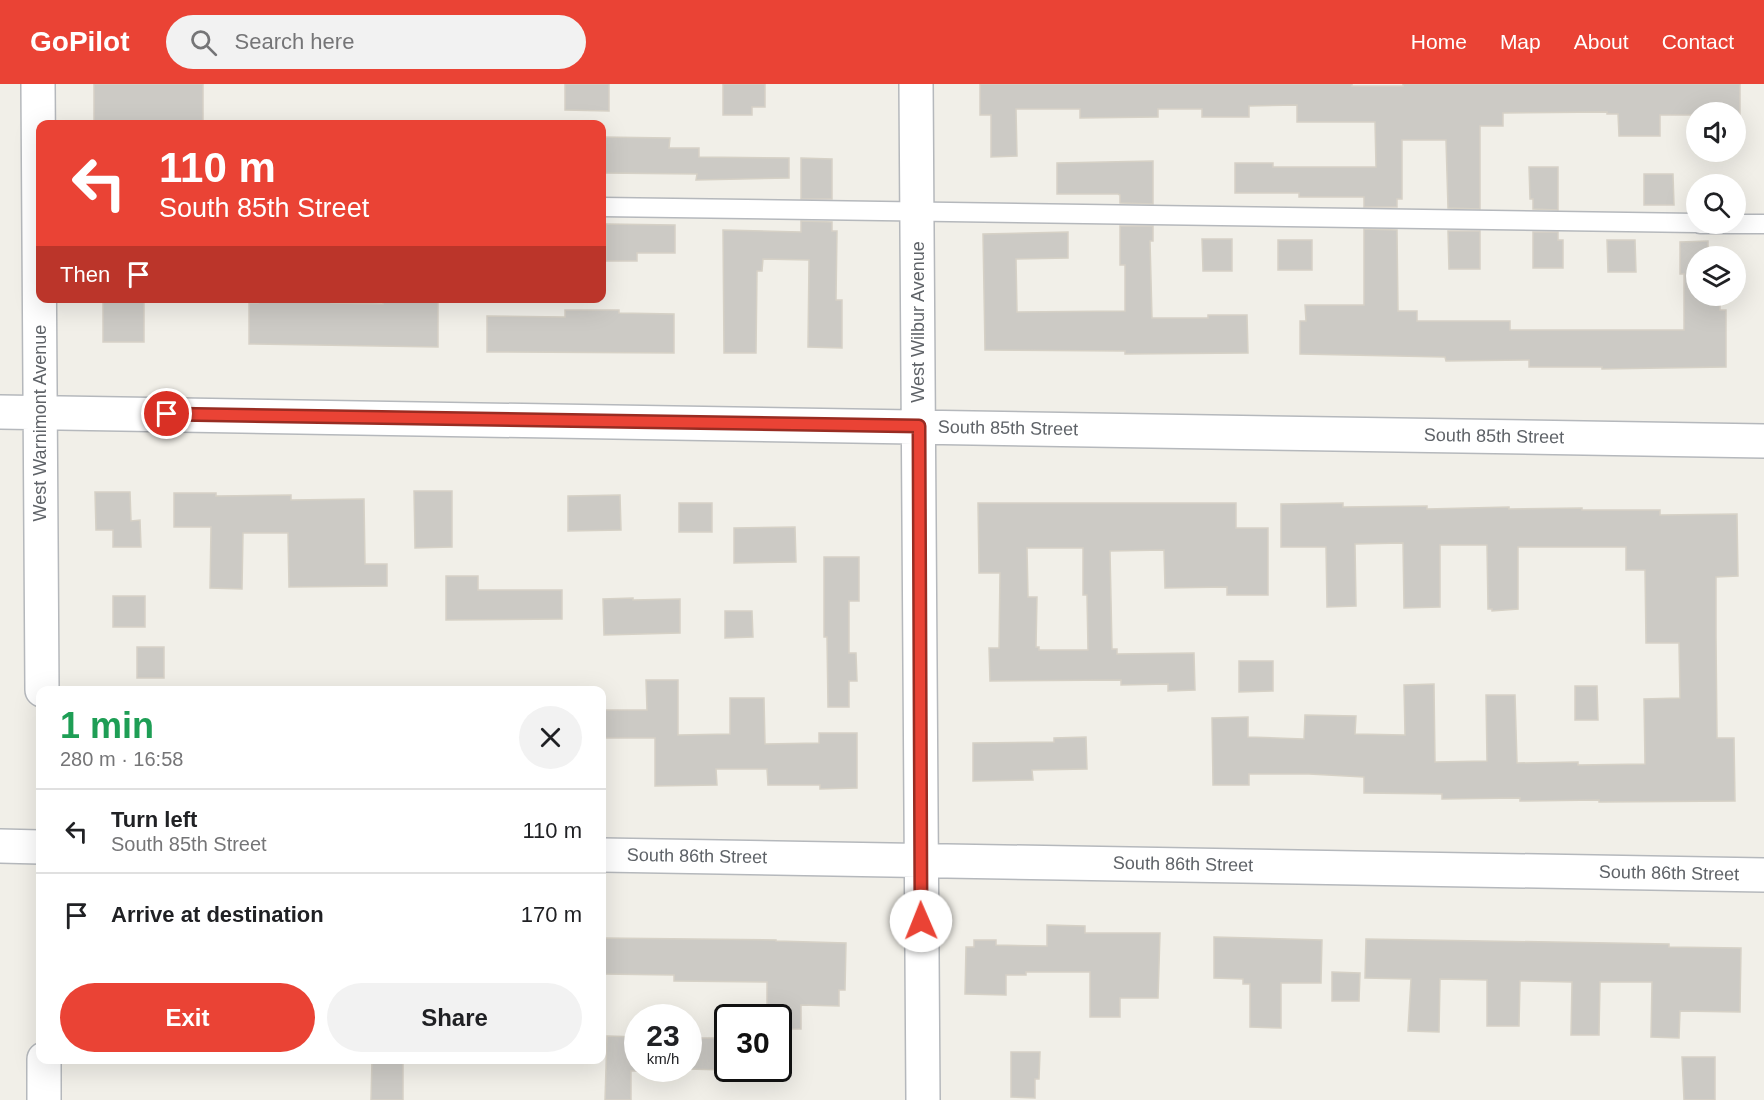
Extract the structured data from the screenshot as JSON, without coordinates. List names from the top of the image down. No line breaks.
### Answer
{"streets":{"street":["West Wilbur Avenue","West Warnimont Avenue","South 85th Street","South 86th Street"]},"crossings":[["West Wilbur Avenue","South 85th Street"],["West Wilbur Avenue","South 86th Street"],["West Warnimont Avenue","South 85th Street"]],"page":{"header":"GoPilot","search":"Search here","nav":["Home","Map","About","Contact"],"turn":["110 m","South 85th Street"],"then":"Then","heading":["1 min","280 m · 16:58"],"list":[{"name":"Turn left","note":"South 85th Street","value":"110 m"},{"name":"Arrive at destination","value":"170 m"}],"buttons":["Exit","Share"],"speed":"23 km/h","limit":"30"}}
